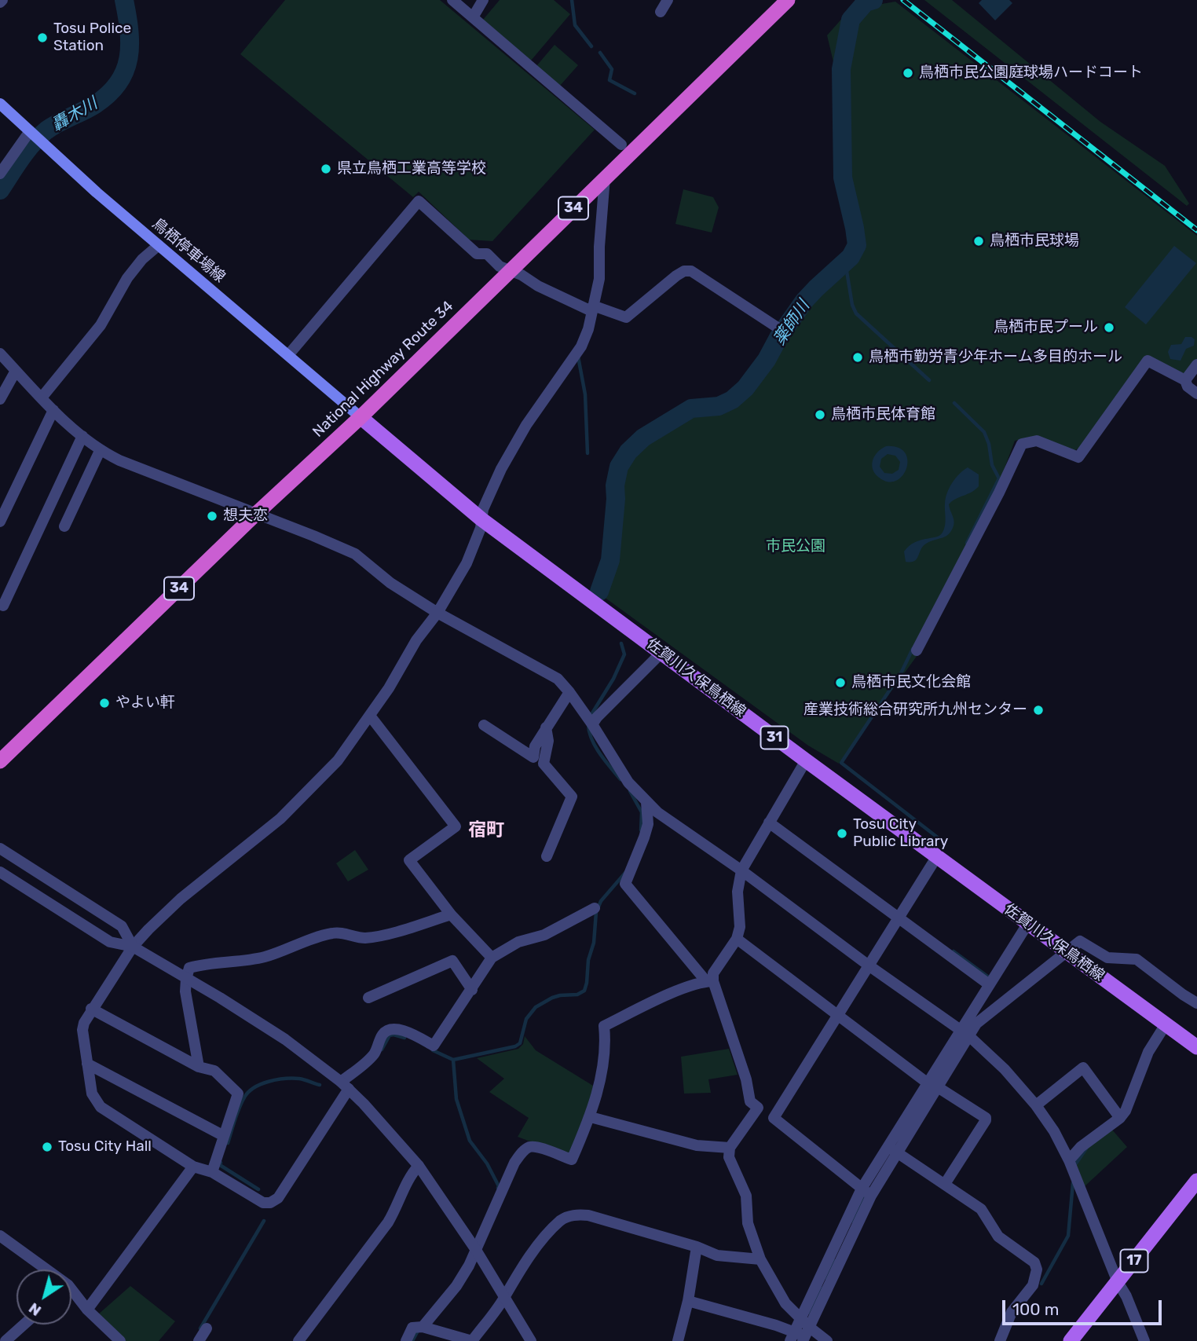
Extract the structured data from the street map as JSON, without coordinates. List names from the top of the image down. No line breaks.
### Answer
{"streets":{"highway":["34","National Highway Route 34"],"main road":["鳥栖停車場線","佐賀川久保鳥栖線","31","17"]},"crossings":[["鳥栖停車場線","National Highway Route 34"],["鳥栖停車場線","佐賀川久保鳥栖線"],["National Highway Route 34","佐賀川久保鳥栖線"]],"districts":["宿町"],"water":["轟木川","薬師川"],"parks":["市民公園"],"places":["Tosu Police Station","鳥栖市民公園庭球場ハードコート","県立鳥栖工業高等学校","鳥栖市民球場","鳥栖市民プール","鳥栖市勤労青少年ホーム多目的ホール","鳥栖市民体育館","想夫恋","鳥栖市民文化会館","やよい軒","産業技術総合研究所九州センター","Tosu City Public Library","Tosu City Hall"],"scale_bar":"100 m","north":"bottom left"}
